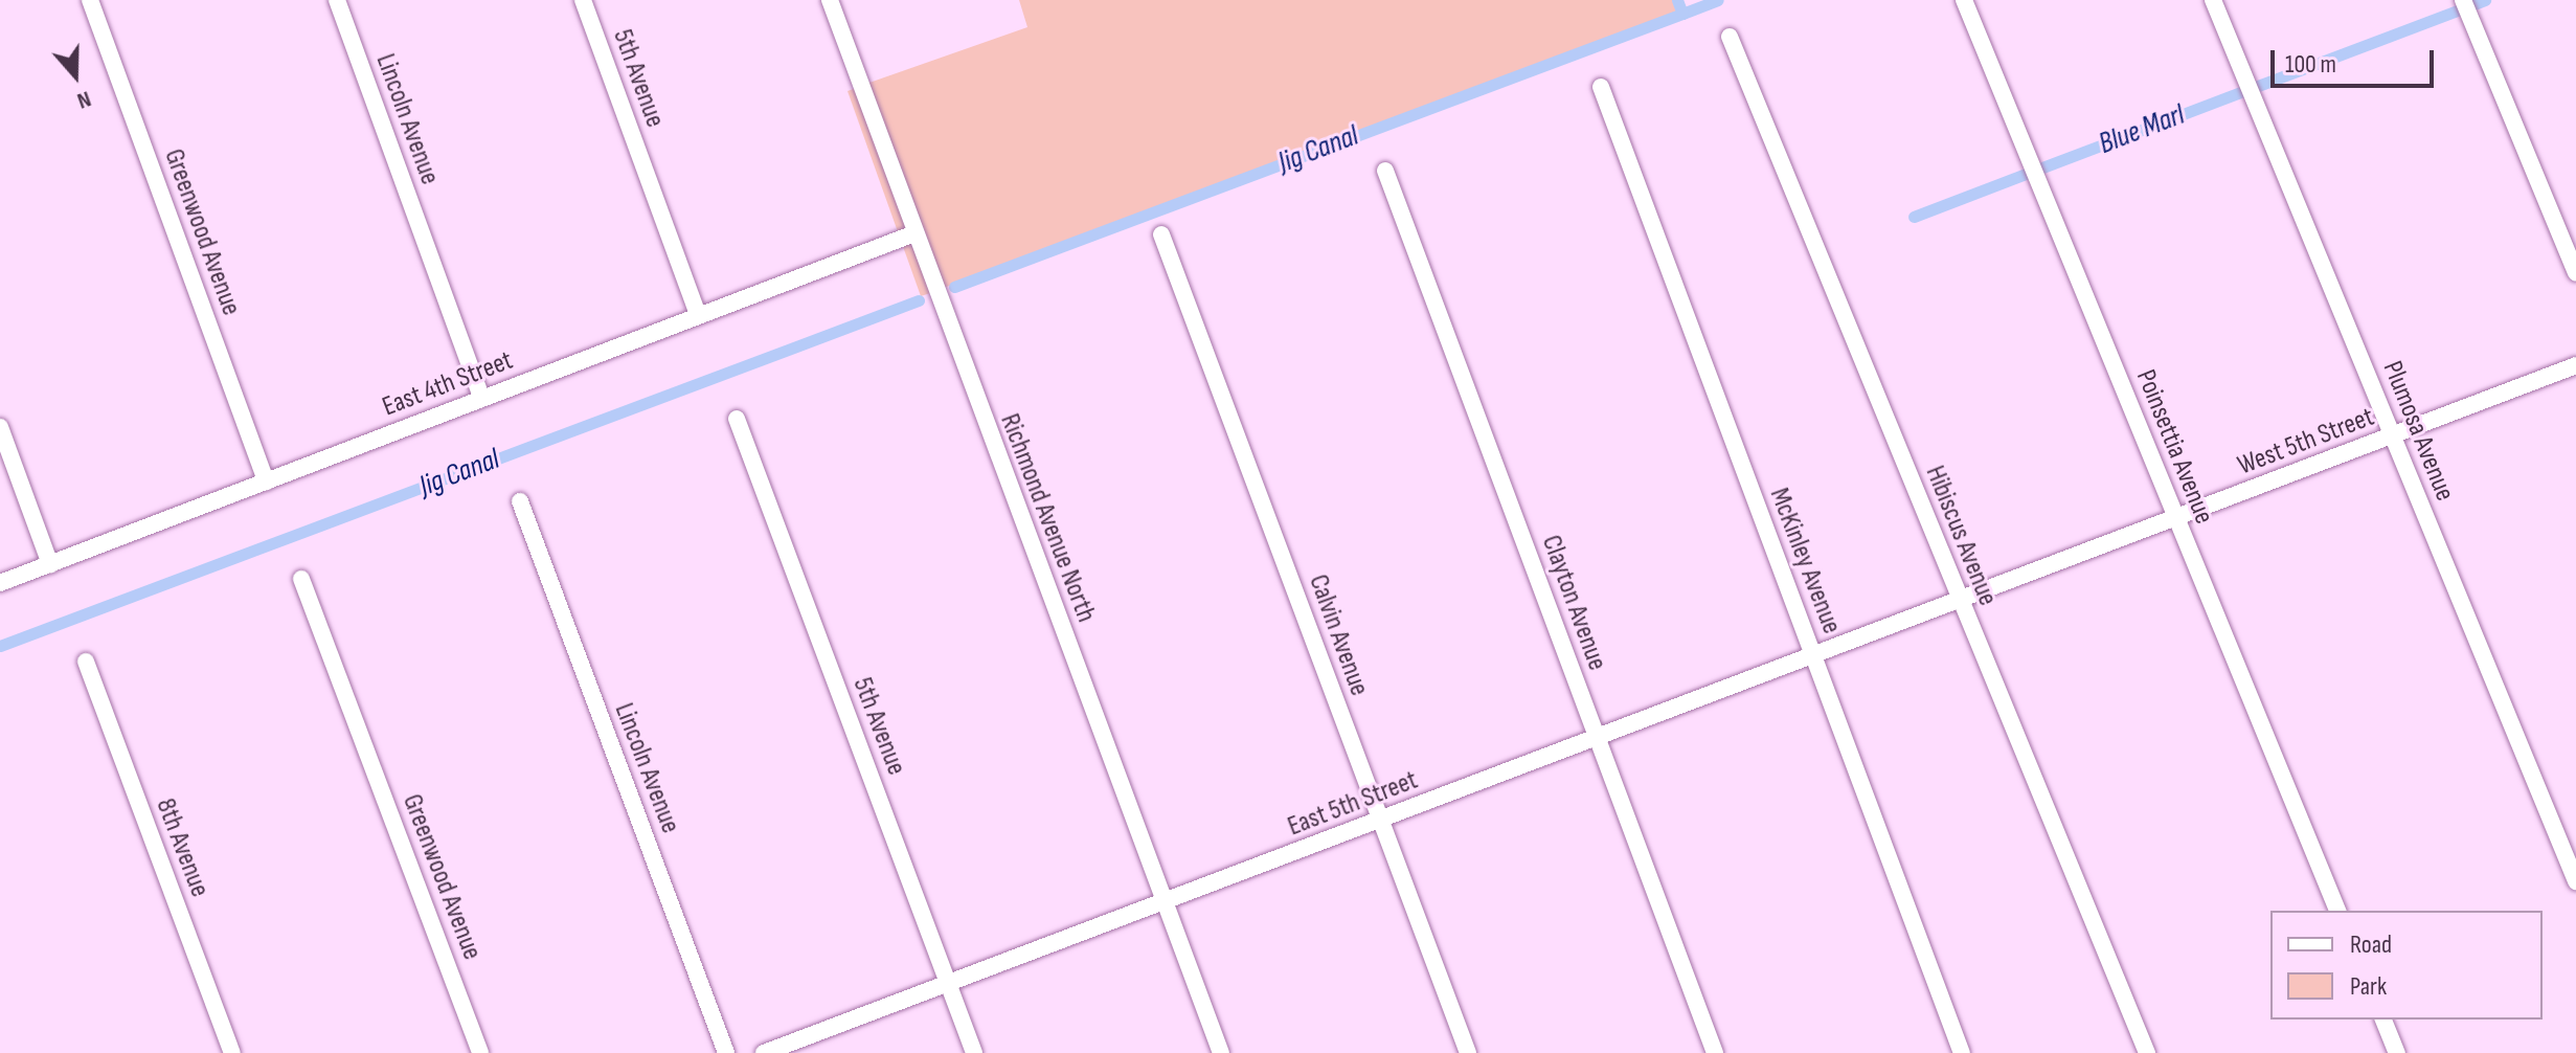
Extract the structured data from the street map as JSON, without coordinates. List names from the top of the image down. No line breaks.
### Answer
{"streets":{"street":["5th Avenue","Lincoln Avenue","Greenwood Avenue","East 4th Street","Plumosa Avenue","West 5th Street","Poinsettia Avenue","Richmond Avenue North","Hibiscus Avenue","McKinley Avenue","Clayton Avenue","Calvin Avenue","East 5th Street","8th Avenue"]},"crossings":[["5th Avenue","East 4th Street"],["5th Avenue","East 5th Street"],["Lincoln Avenue","East 4th Street"],["Greenwood Avenue","East 4th Street"],["East 4th Street","Richmond Avenue North"],["Plumosa Avenue","West 5th Street"],["West 5th Street","Poinsettia Avenue"],["West 5th Street","Hibiscus Avenue"],["West 5th Street","East 5th Street"],["Richmond Avenue North","East 5th Street"],["Hibiscus Avenue","East 5th Street"],["McKinley Avenue","East 5th Street"],["Clayton Avenue","East 5th Street"],["Calvin Avenue","East 5th Street"]],"water":["Blue Marl","Jig Canal"],"legend":["Road","Park"],"scale_bar":"100 m","north":"bottom"}
